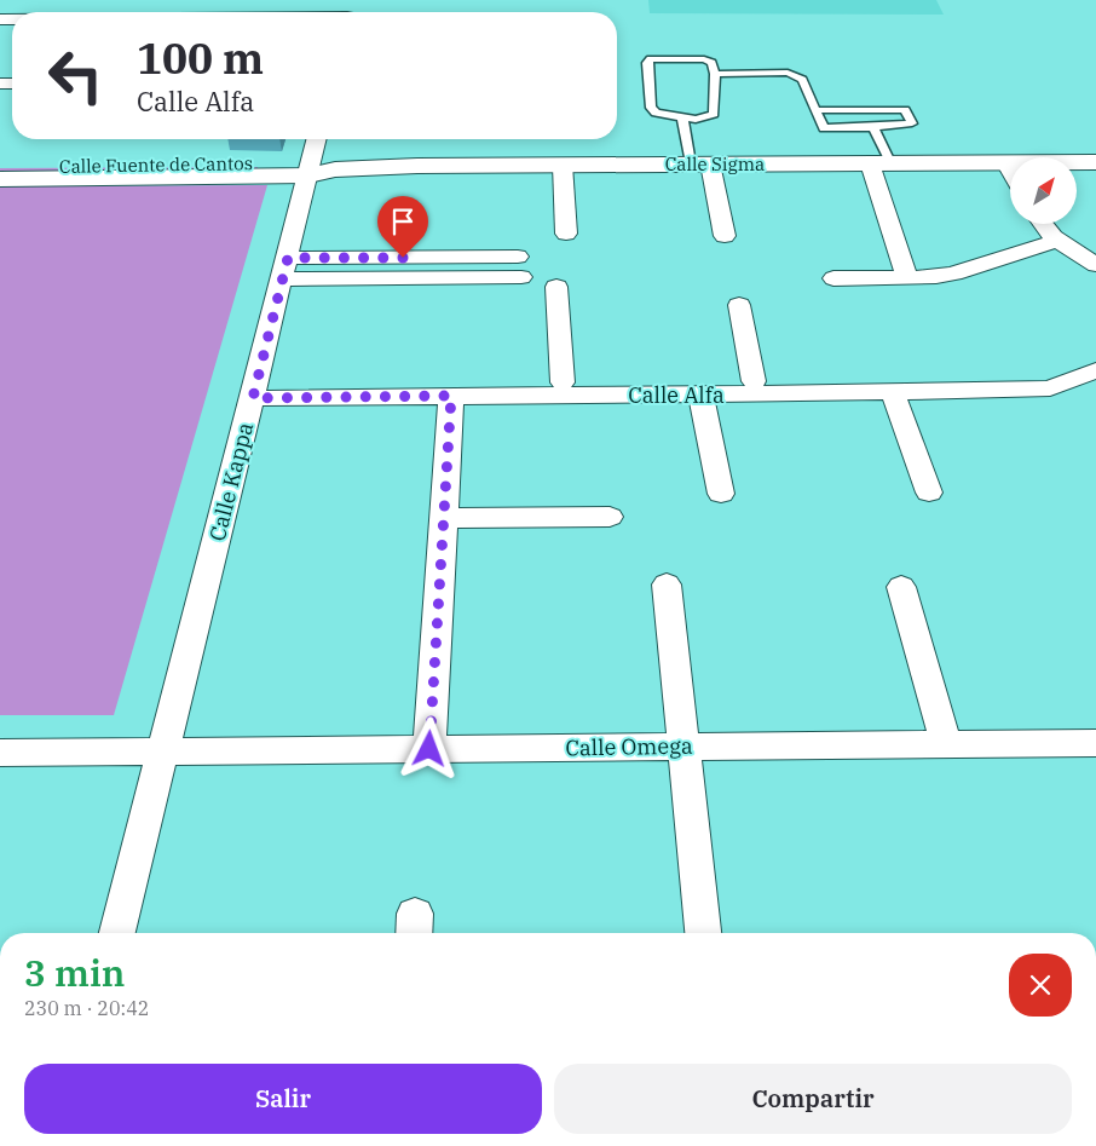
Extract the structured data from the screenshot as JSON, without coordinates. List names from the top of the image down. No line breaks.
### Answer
{"streets":{"street":["Calle Sigma","Calle Fuente de Cantos","Calle Alfa","Calle Kappa","Calle Omega"]},"crossings":[["Calle Sigma","Calle Fuente de Cantos"],["Calle Sigma","Calle Kappa"],["Calle Fuente de Cantos","Calle Kappa"],["Calle Alfa","Calle Kappa"],["Calle Kappa","Calle Omega"]],"north":"top right","page":{"turn":["100 m","Calle Alfa"],"heading":["3 min","230 m · 20:42"],"buttons":["Salir","Compartir"]}}
